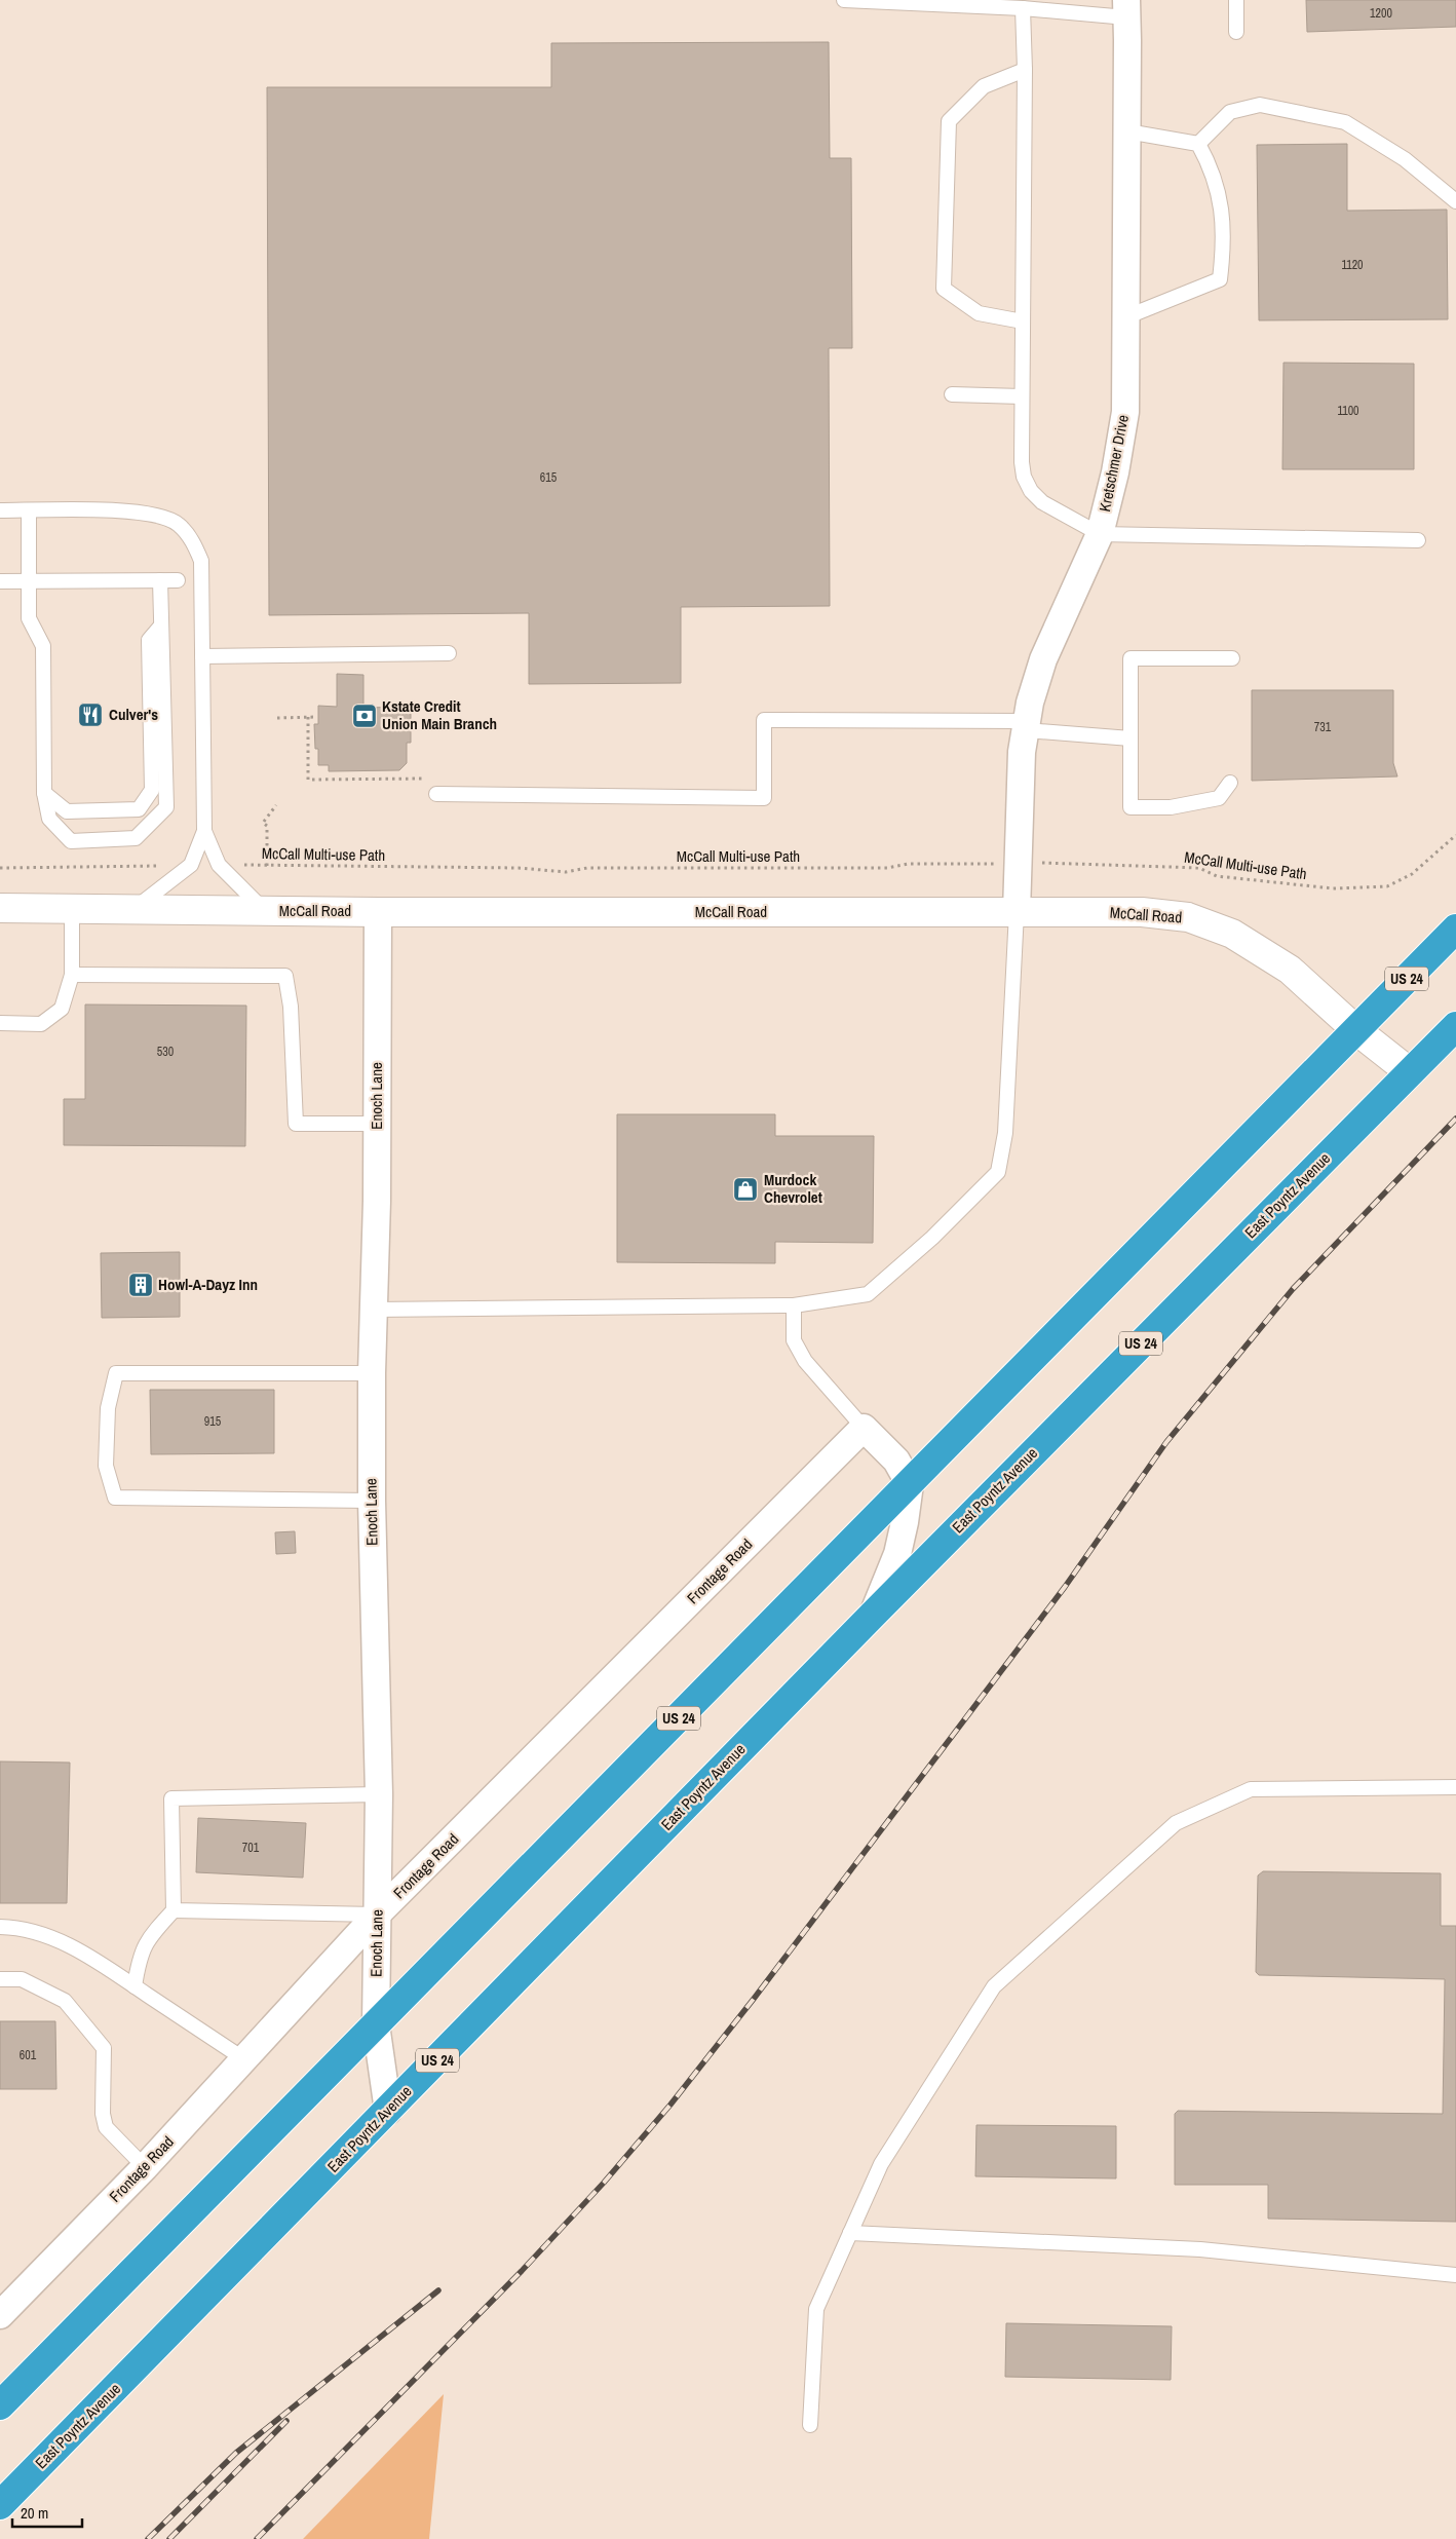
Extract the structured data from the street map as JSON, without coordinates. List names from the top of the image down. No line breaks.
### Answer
{"streets":{"highway":["US 24","East Poyntz Avenue"],"main road":["McCall Road"],"street":["Kretschmer Drive","Enoch Lane","Frontage Road"],"path":["McCall Multi-use Path"]},"crossings":[["Kretschmer Drive","McCall Multi-use Path"],["Kretschmer Drive","McCall Road"],["McCall Road","US 24"],["McCall Road","Enoch Lane"],["McCall Road","East Poyntz Avenue"],["US 24","Enoch Lane"],["US 24","East Poyntz Avenue"],["Enoch Lane","East Poyntz Avenue"],["Enoch Lane","Frontage Road"]],"places":{"restaurant":["Culver's"],"bank":["Kstate Credit Union Main Branch"],"shop":["Murdock Chevrolet"],"building":["Howl-A-Dayz Inn"]},"house_numbers":["1200","1120","1100","615","731","530","915","701","601"],"scale_bar":"20 m"}
